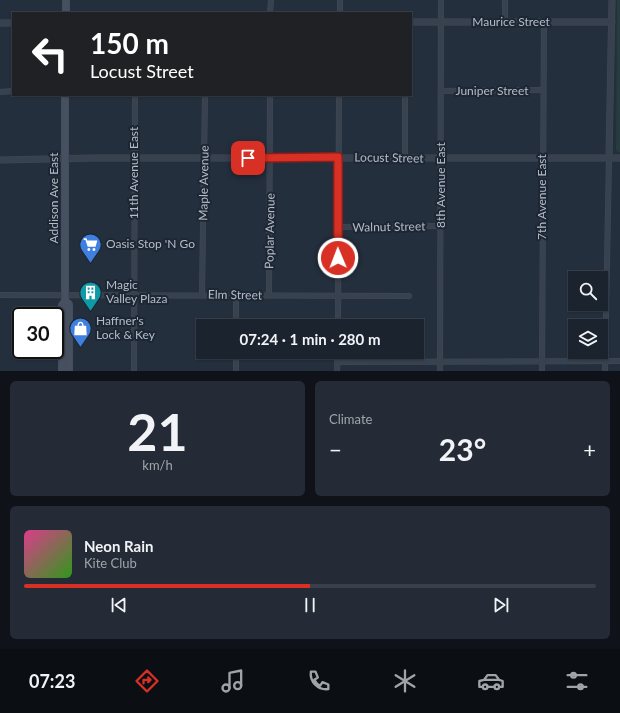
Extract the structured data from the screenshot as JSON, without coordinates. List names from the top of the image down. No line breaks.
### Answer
{"streets":{"main road":["Addison Ave East"],"street":["Maurice Street","Juniper Street","Locust Street","11th Avenue East","Maple Avenue","8th Avenue East","7th Avenue East","Walnut Street","Poplar Avenue","Elm Street"]},"crossings":[["Maurice Street","8th Avenue East"],["Maurice Street","7th Avenue East"],["Juniper Street","8th Avenue East"],["Juniper Street","7th Avenue East"],["Locust Street","11th Avenue East"],["Locust Street","Maple Avenue"],["Locust Street","8th Avenue East"],["Locust Street","7th Avenue East"],["Locust Street","Addison Ave East"],["Locust Street","Poplar Avenue"],["11th Avenue East","Elm Street"],["Maple Avenue","Elm Street"],["8th Avenue East","Walnut Street"],["Addison Ave East","Elm Street"],["Poplar Avenue","Elm Street"]],"places":{"supermarket":["Oasis Stop 'N Go"],"building":["Magic Valley Plaza"],"shop":["Haffner's Lock & Key"]},"page":{"turn":["150 m","Locust Street"],"limit":"30","trip":"07:24 · 1 min · 280 m","tile":[["21","km/h"],"Climate"],"heat":["−","23°","+"],"song":["Neon Rain","Kite Club"],"tabs":"07:23"}}
